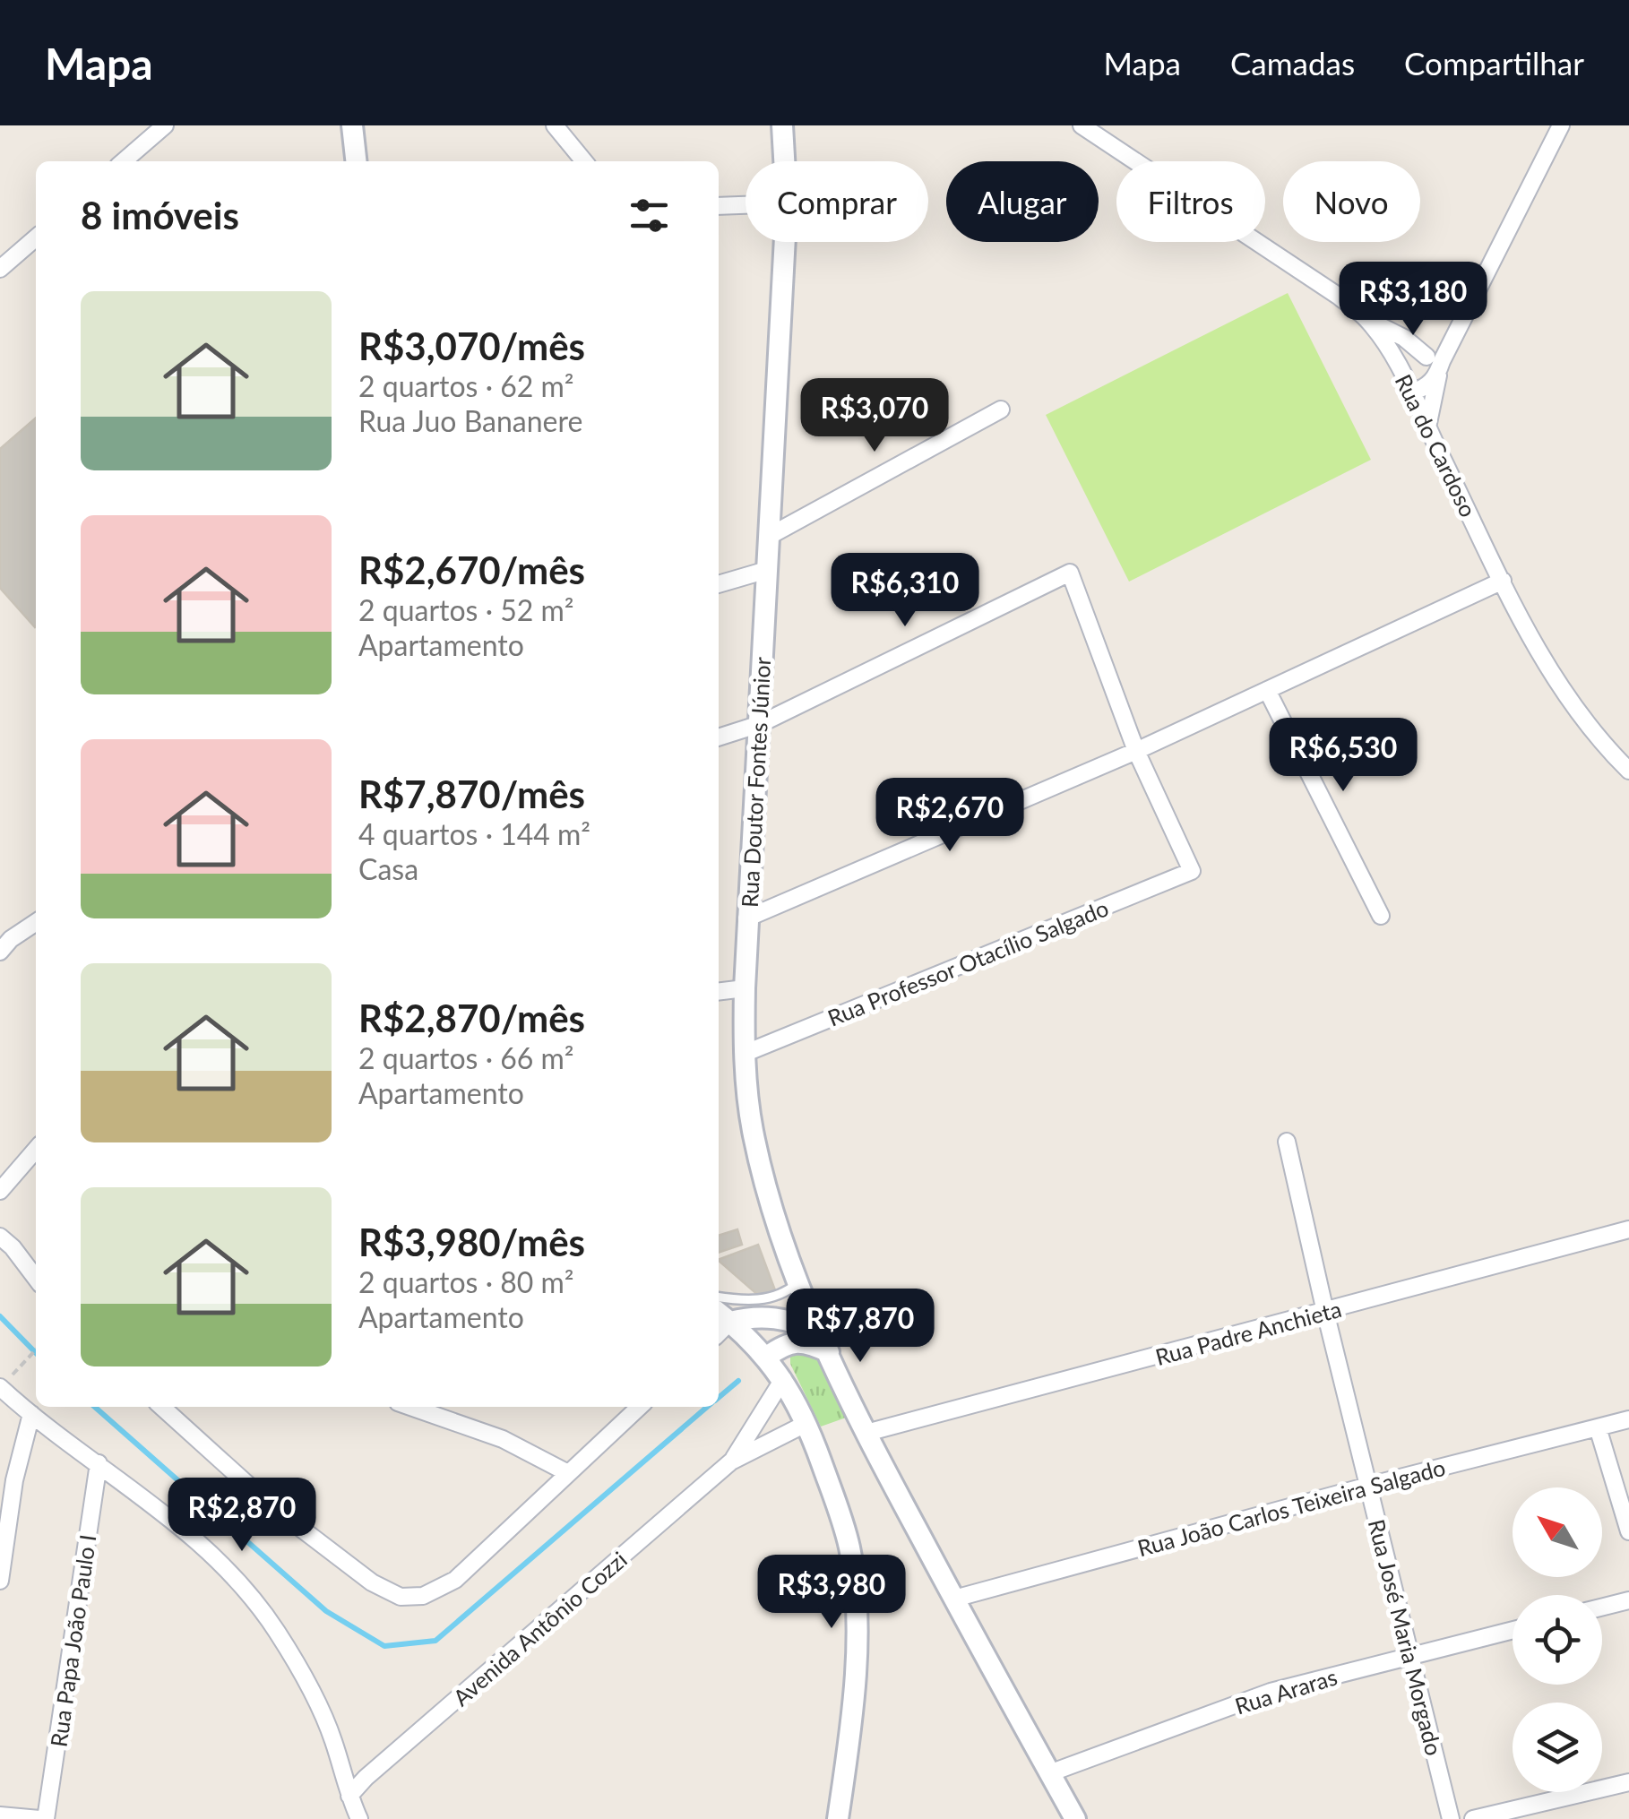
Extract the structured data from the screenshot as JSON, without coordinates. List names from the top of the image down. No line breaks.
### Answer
{"streets":{"street":["Rua do Cardoso","Rua Doutor Fontes Júnior","Rua Professor Otacílio Salgado","Rua Padre Anchieta","Rua João Carlos Teixeira Salgado","Avenida Antônio Cozzi","Rua José Maria Morgado","Rua Papa João Paulo I","Rua Araras"]},"crossings":[["Rua Doutor Fontes Júnior","Rua Professor Otacílio Salgado"],["Rua Doutor Fontes Júnior","Rua Padre Anchieta"],["Rua Doutor Fontes Júnior","Rua João Carlos Teixeira Salgado"],["Rua Doutor Fontes Júnior","Rua Araras"],["Rua Padre Anchieta","Rua José Maria Morgado"],["Rua João Carlos Teixeira Salgado","Rua José Maria Morgado"],["Rua José Maria Morgado","Rua Araras"]],"north":"top left","page":{"header":"Mapa","nav":["Mapa","Camadas","Compartilhar"],"chip":["Comprar","Alugar","Filtros","Novo"],"heading":"8 imóveis","price":["R$3,180","R$3,070","R$6,310","R$6,530","R$2,670","R$7,870","R$2,870","R$3,980"],"list":[{"name":"R$3,070/mês","note":"2 quartos · 62 m² · Rua Juo Bananere"},{"name":"R$2,670/mês","note":"2 quartos · 52 m² · Apartamento"},{"name":"R$7,870/mês","note":"4 quartos · 144 m² · Casa"},{"name":"R$2,870/mês","note":"2 quartos · 66 m² · Apartamento"},{"name":"R$3,980/mês","note":"2 quartos · 80 m² · Apartamento"}]}}
